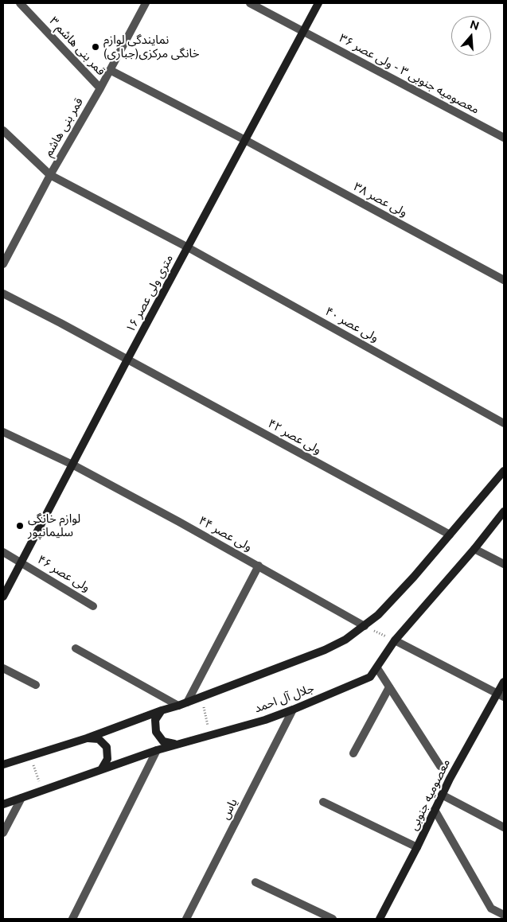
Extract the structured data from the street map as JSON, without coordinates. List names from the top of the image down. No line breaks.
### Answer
{"streets":{"street":["قمر بنی هاشم ۳","معصومیه جنوبی ۳ - ولی عصر ۳۶","قمر بنی هاشم","ولی عصر ۳۸","۱۶ متری ولی عصر","ولی عصر ۴۰","ولی عصر ۴۲","ولی عصر ۴۴","ولی عصر ۴۶","جلال آل احمد","معصومیه جنوبی","یاس"]},"crossings":[["قمر بنی هاشم ۳","قمر بنی هاشم"],["معصومیه جنوبی ۳ - ولی عصر ۳۶","۱۶ متری ولی عصر"],["قمر بنی هاشم","ولی عصر ۳۸"],["قمر بنی هاشم","ولی عصر ۴۰"],["ولی عصر ۳۸","۱۶ متری ولی عصر"],["۱۶ متری ولی عصر","ولی عصر ۴۰"],["۱۶ متری ولی عصر","ولی عصر ۴۲"],["۱۶ متری ولی عصر","ولی عصر ۴۴"],["۱۶ متری ولی عصر","ولی عصر ۴۶"],["جلال آل احمد","یاس"]],"places":["نمایندگی لوازم خانگی مرکزی(جباری)","لوازم خانگی سلیمانپور"],"north":"top"}
